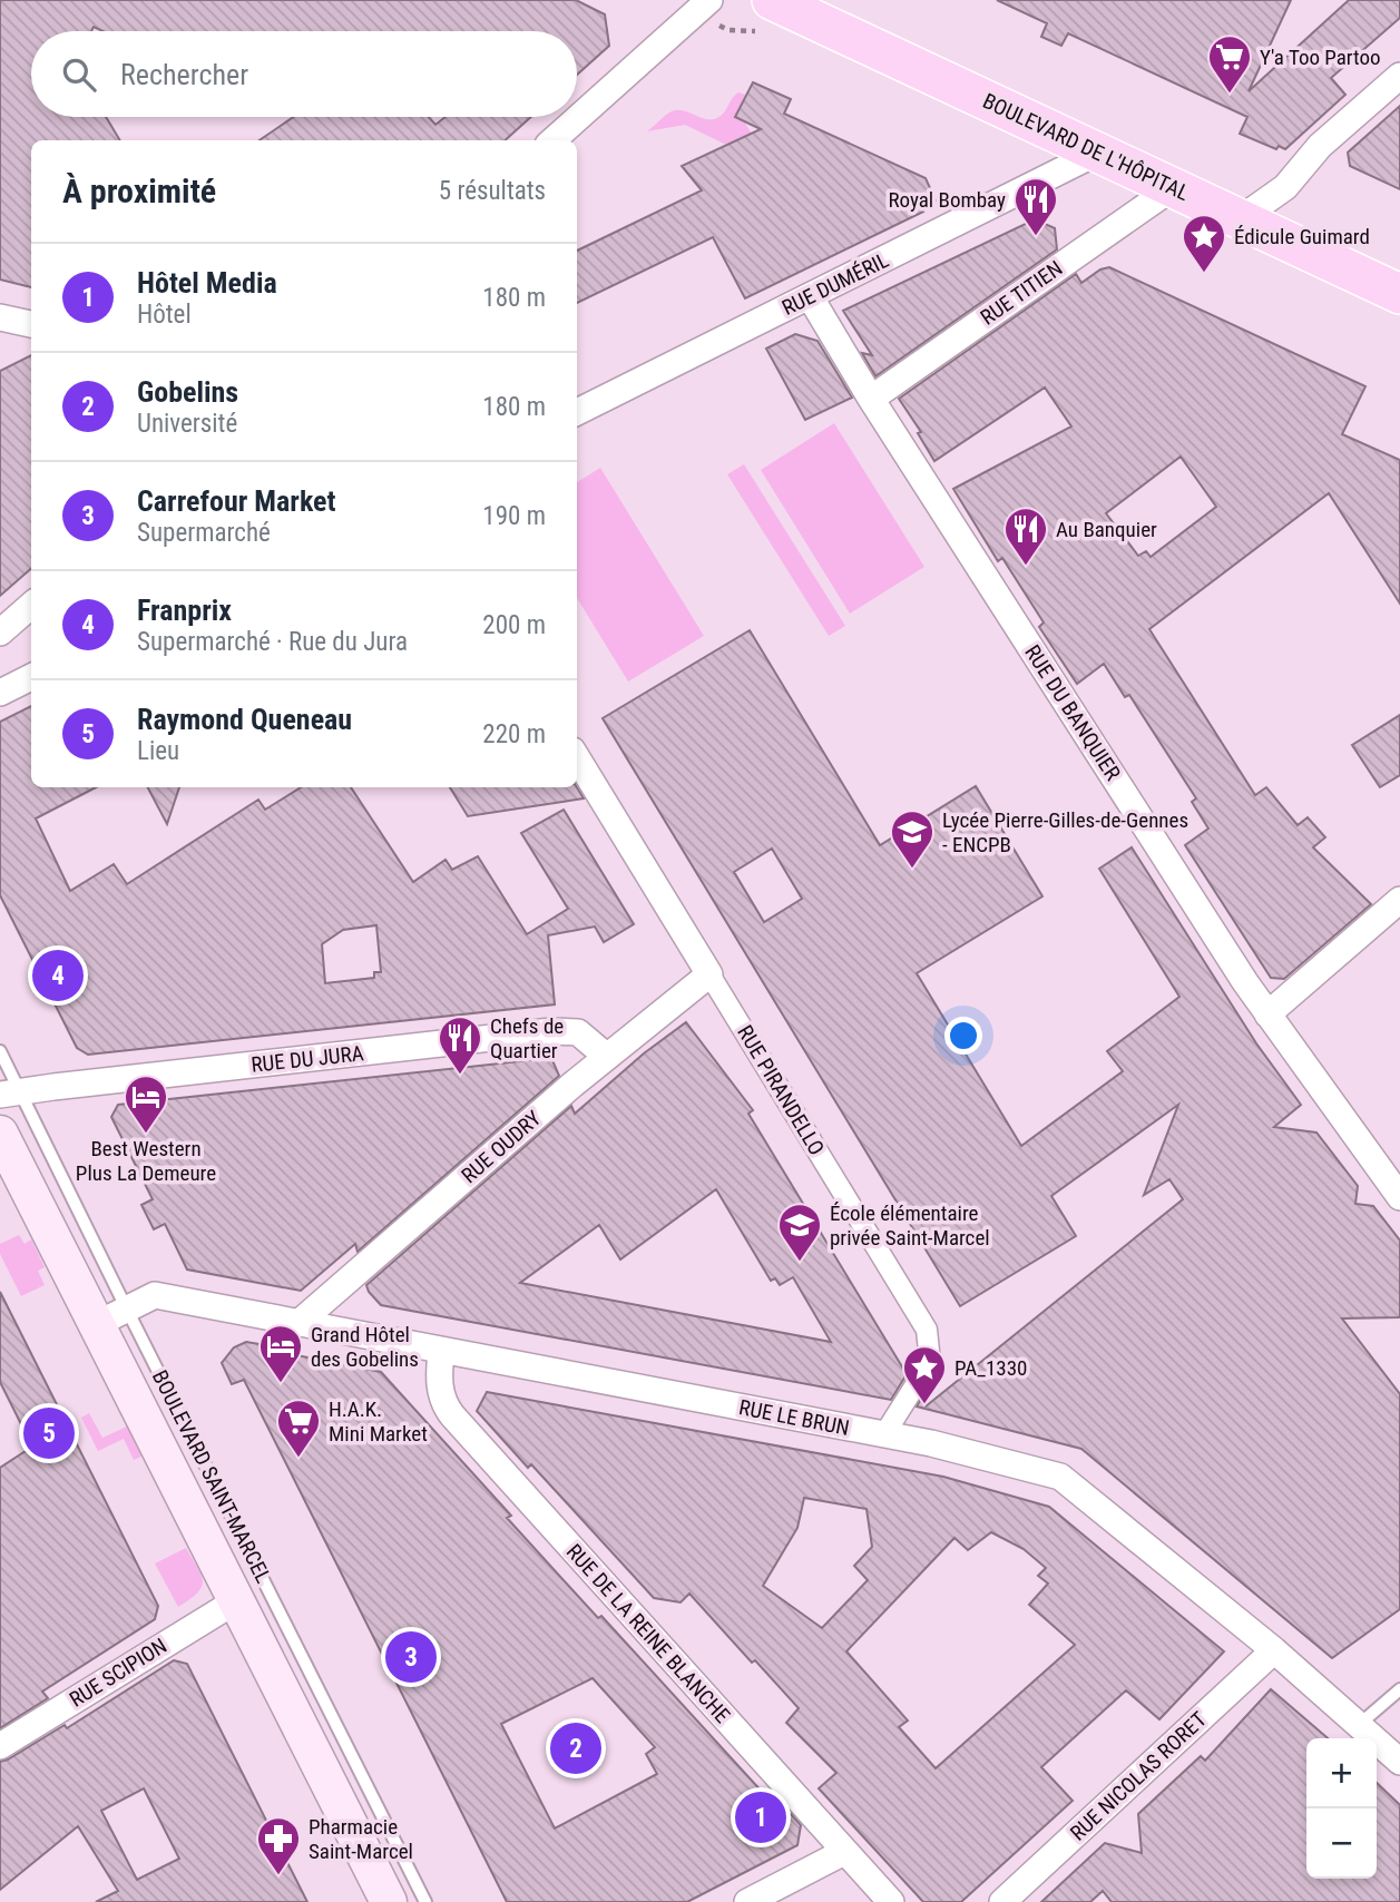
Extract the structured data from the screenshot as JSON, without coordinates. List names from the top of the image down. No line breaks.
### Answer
{"streets":{"main road":["BOULEVARD DE L'HÔPITAL","BOULEVARD SAINT-MARCEL"],"street":["RUE DUMÉRIL","RUE TITIEN","RUE DU BANQUIER","RUE DU JURA","RUE PIRANDELLO","RUE OUDRY","RUE LE BRUN","RUE DE LA REINE BLANCHE","RUE SCIPION","RUE NICOLAS RORET"]},"crossings":[["BOULEVARD DE L'HÔPITAL","RUE DUMÉRIL"],["BOULEVARD DE L'HÔPITAL","RUE TITIEN"],["RUE DUMÉRIL","RUE DU BANQUIER"],["RUE TITIEN","RUE DU BANQUIER"],["RUE DU JURA","RUE OUDRY"],["RUE DU JURA","BOULEVARD SAINT-MARCEL"],["RUE PIRANDELLO","RUE OUDRY"],["RUE PIRANDELLO","RUE LE BRUN"],["RUE OUDRY","RUE LE BRUN"],["RUE LE BRUN","BOULEVARD SAINT-MARCEL"],["RUE LE BRUN","RUE DE LA REINE BLANCHE"],["RUE LE BRUN","RUE NICOLAS RORET"],["BOULEVARD SAINT-MARCEL","RUE SCIPION"]],"places":{"supermarket":["Y'a Too Partoo","H.A.K. Mini Market"],"restaurant":["Royal Bombay","Au Banquier","Chefs de Quartier"],"place":["Édicule Guimard","PA_1330"],"school or university":["Lycée Pierre-Gilles-de-Gennes - ENCPB","École élémentaire privée Saint-Marcel"],"hotel":["Best Western Plus La Demeure","Grand Hôtel des Gobelins"],"pharmacy":["Pharmacie Saint-Marcel"]},"page":{"search":"Rechercher","heading":["À proximité","5 résultats"],"list":[{"mark":"1","name":"Hôtel Media","note":"Hôtel","value":"180 m"},{"mark":"2","name":"Gobelins","note":"Université","value":"180 m"},{"mark":"3","name":"Carrefour Market","note":"Supermarché","value":"190 m"},{"mark":"4","name":"Franprix","note":"Supermarché · Rue du Jura","value":"200 m"},{"mark":"5","name":"Raymond Queneau","note":"Lieu","value":"220 m"}],"pins":["4","5","3","2","1"],"map_buttons":["+","−"]}}
